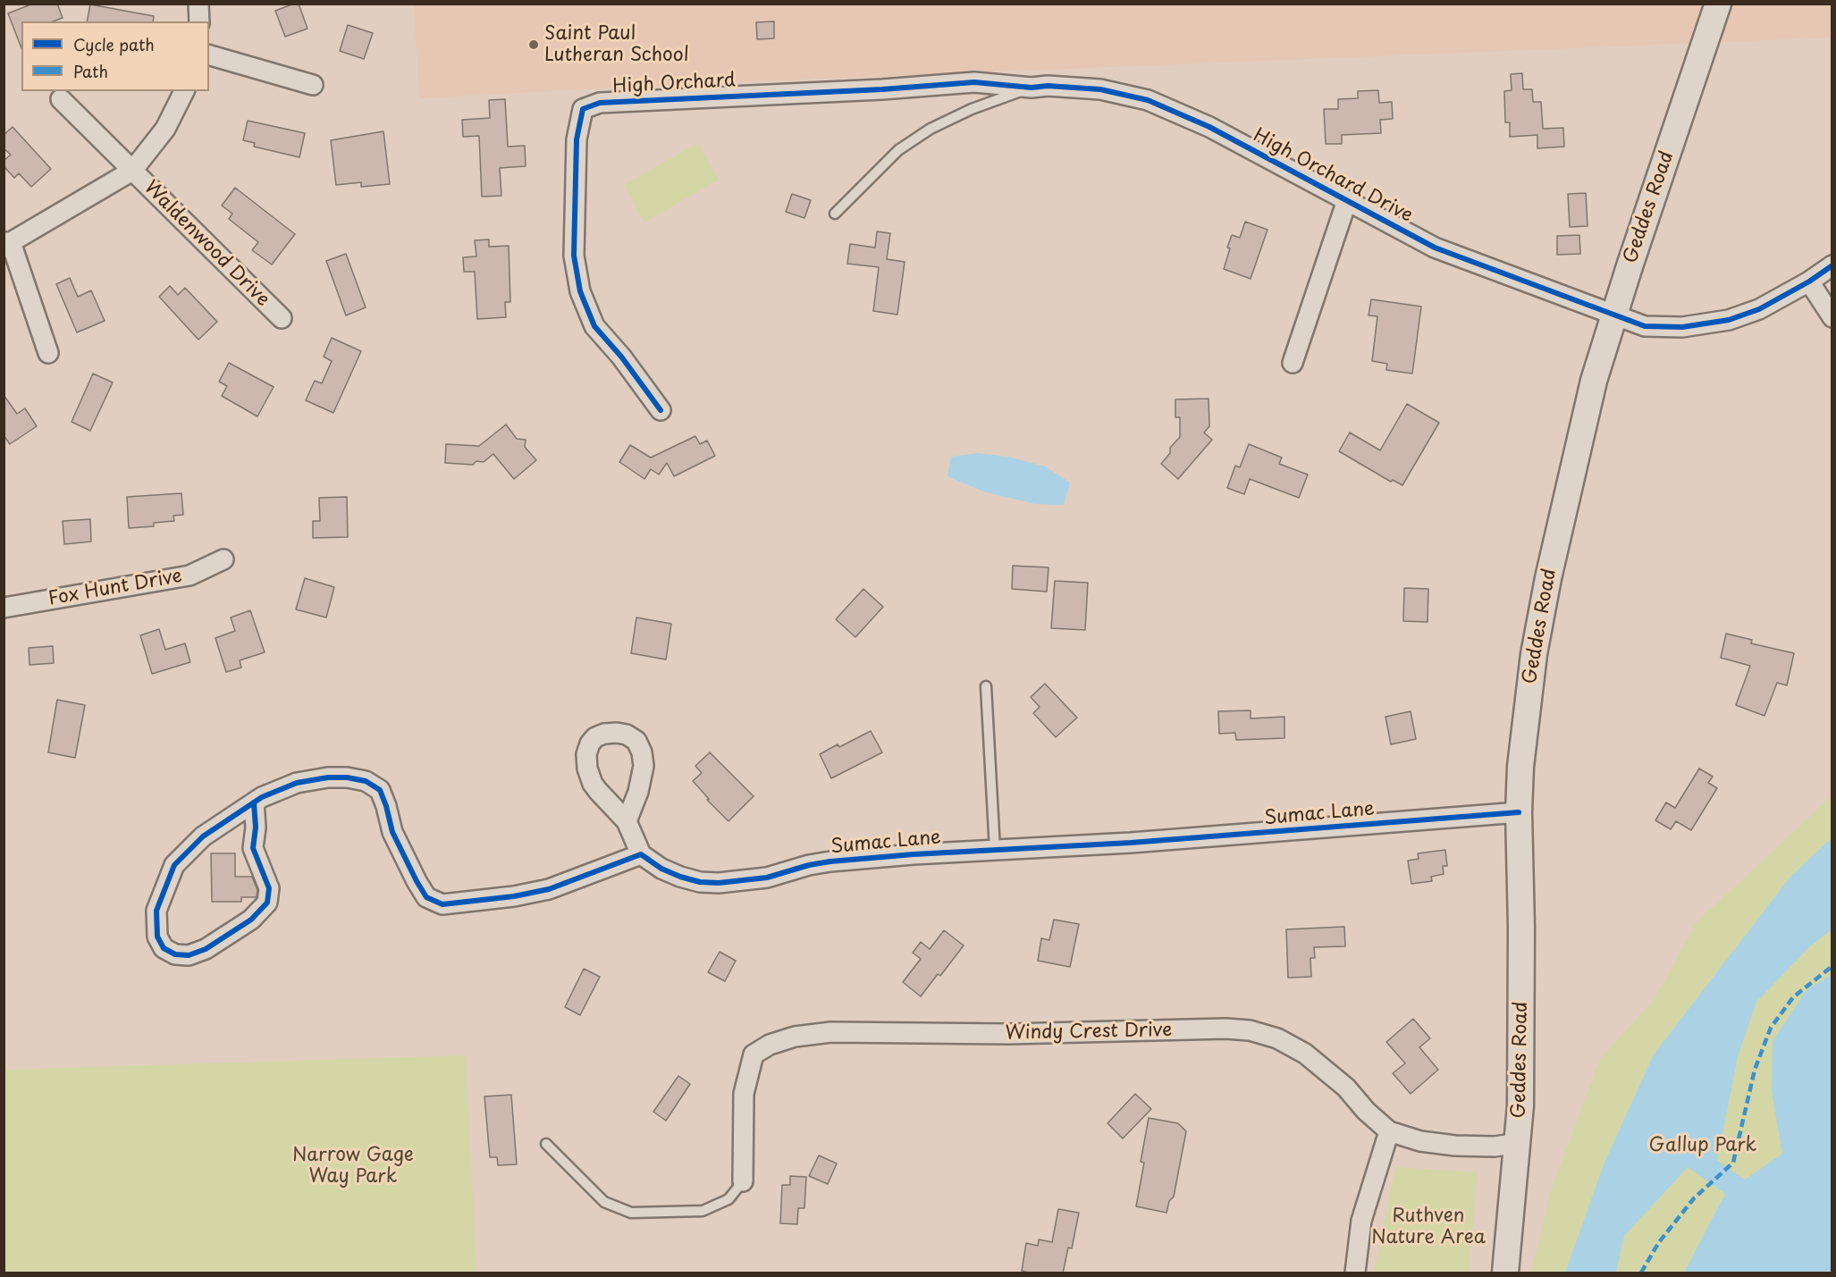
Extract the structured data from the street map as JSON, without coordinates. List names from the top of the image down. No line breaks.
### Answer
{"streets":{"main road":["Geddes Road"],"street":["High Orchard","High Orchard Drive","Waldenwood Drive","Fox Hunt Drive","Sumac Lane","Windy Crest Drive"]},"crossings":[["High Orchard","High Orchard Drive"],["High Orchard Drive","Geddes Road"],["Geddes Road","Sumac Lane"],["Geddes Road","Windy Crest Drive"]],"parks":["Gallup Park","Narrow Gage Way Park","Ruthven Nature Area"],"places":["Saint Paul Lutheran School"],"legend":["Cycle path","Path"]}
